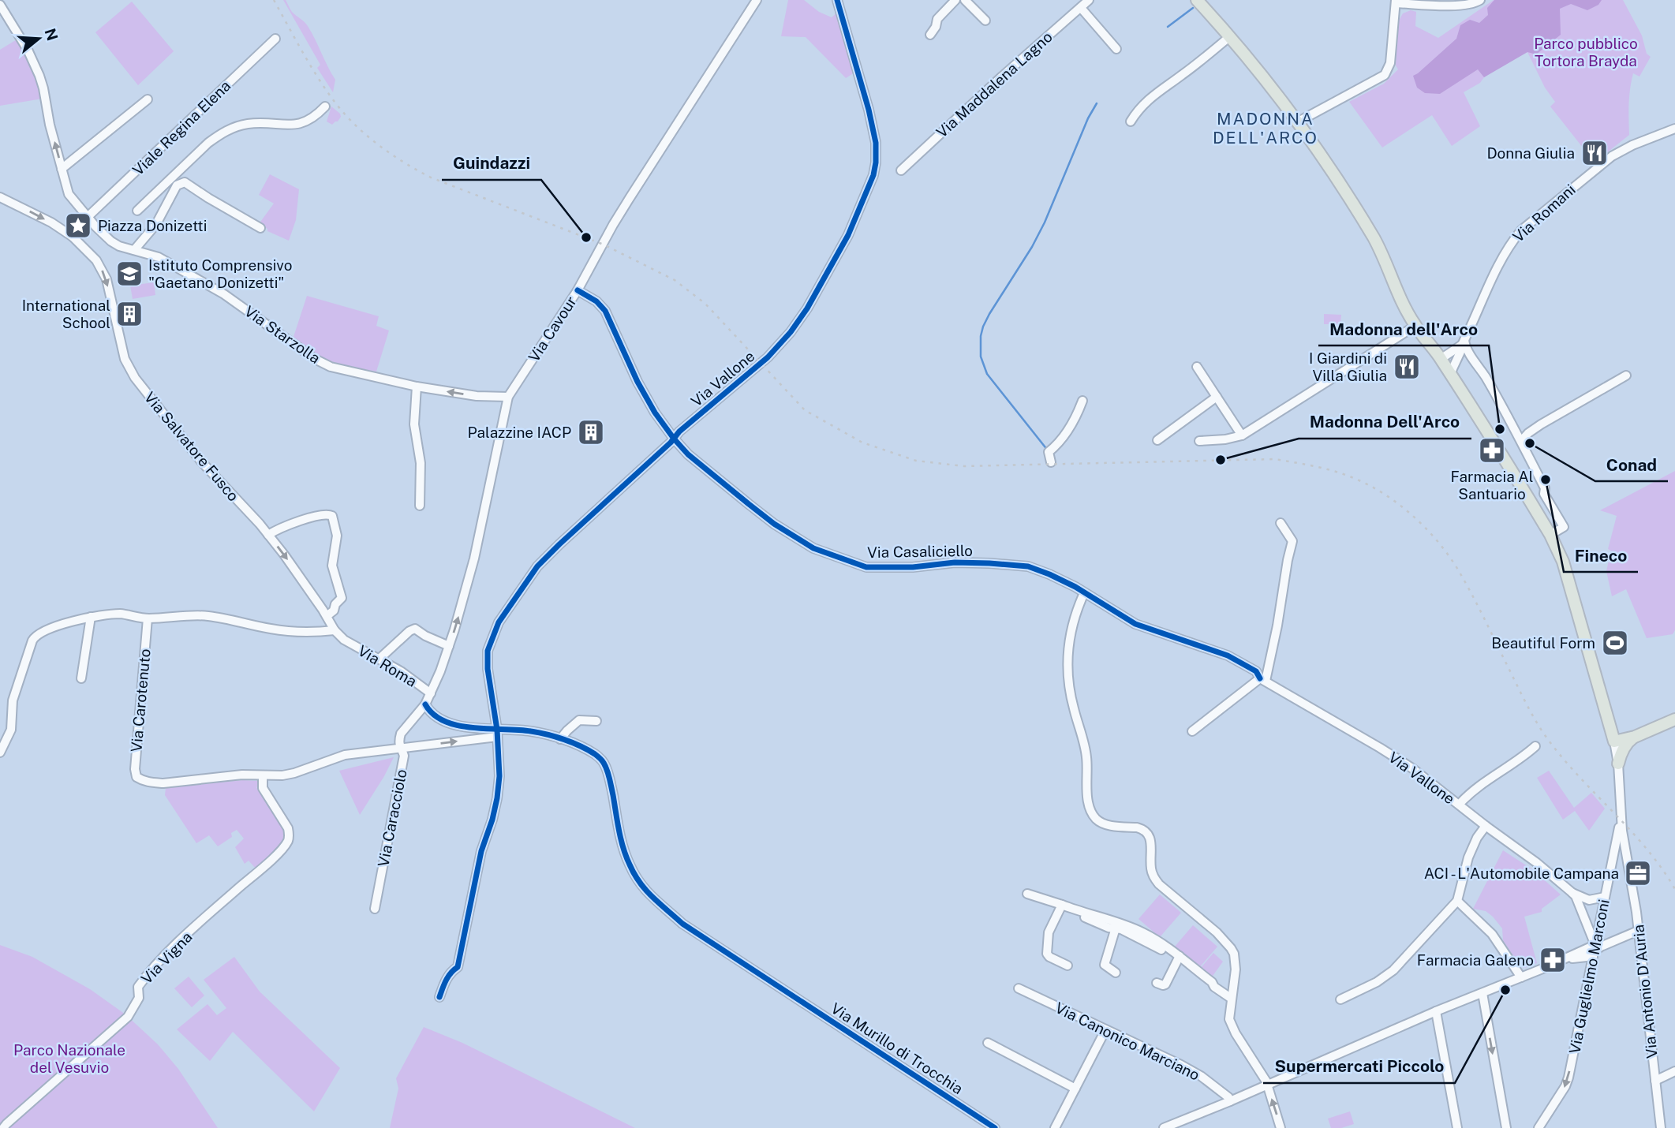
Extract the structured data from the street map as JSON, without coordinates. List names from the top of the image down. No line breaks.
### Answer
{"streets":{"street":["Via Maddalena Lagno","Viale Regina Elena","Via Romani","Via Cavour","Via Starzolla","Via Vallone","Via Salvatore Fusco","Via Casaliciello","Via Roma","Via Carotenuto","Via Caracciolo","Via Vigna","Via Guglielmo Marconi","Via Antonio D'Auria","Via Canonico Marciano","Via Murillo di Trocchia"]},"crossings":[["Viale Regina Elena","Via Starzolla"],["Viale Regina Elena","Via Salvatore Fusco"],["Via Cavour","Via Starzolla"],["Via Cavour","Via Casaliciello"],["Via Cavour","Via Roma"],["Via Cavour","Via Caracciolo"],["Via Vallone","Via Casaliciello"],["Via Vallone","Via Guglielmo Marconi"],["Via Vallone","Via Murillo di Trocchia"],["Via Salvatore Fusco","Via Roma"],["Via Roma","Via Caracciolo"],["Via Carotenuto","Via Vigna"],["Via Guglielmo Marconi","Via Antonio D'Auria"]],"one_way":["Via Salvatore Fusco","Via Guglielmo Marconi"],"districts":["MADONNA DELL'ARCO"],"parks":["Parco pubblico Tortora Brayda","Parco Nazionale del Vesuvio"],"places":{"restaurant":["Donna Giulia","I Giardini di Villa Giulia"],"place":["Piazza Donizetti"],"other":["Guindazzi","Madonna dell'Arco","Conad","Madonna Dell'Arco","Fineco","Supermercati Piccolo"],"school or university":["Istituto Comprensivo \"Gaetano Donizetti\""],"building":["International School","Palazzine IACP"],"pharmacy":["Farmacia Al Santuario","Farmacia Galeno"],"sports":["Beautiful Form"],"office":["ACI - L'Automobile Campana"]},"north":"right"}
